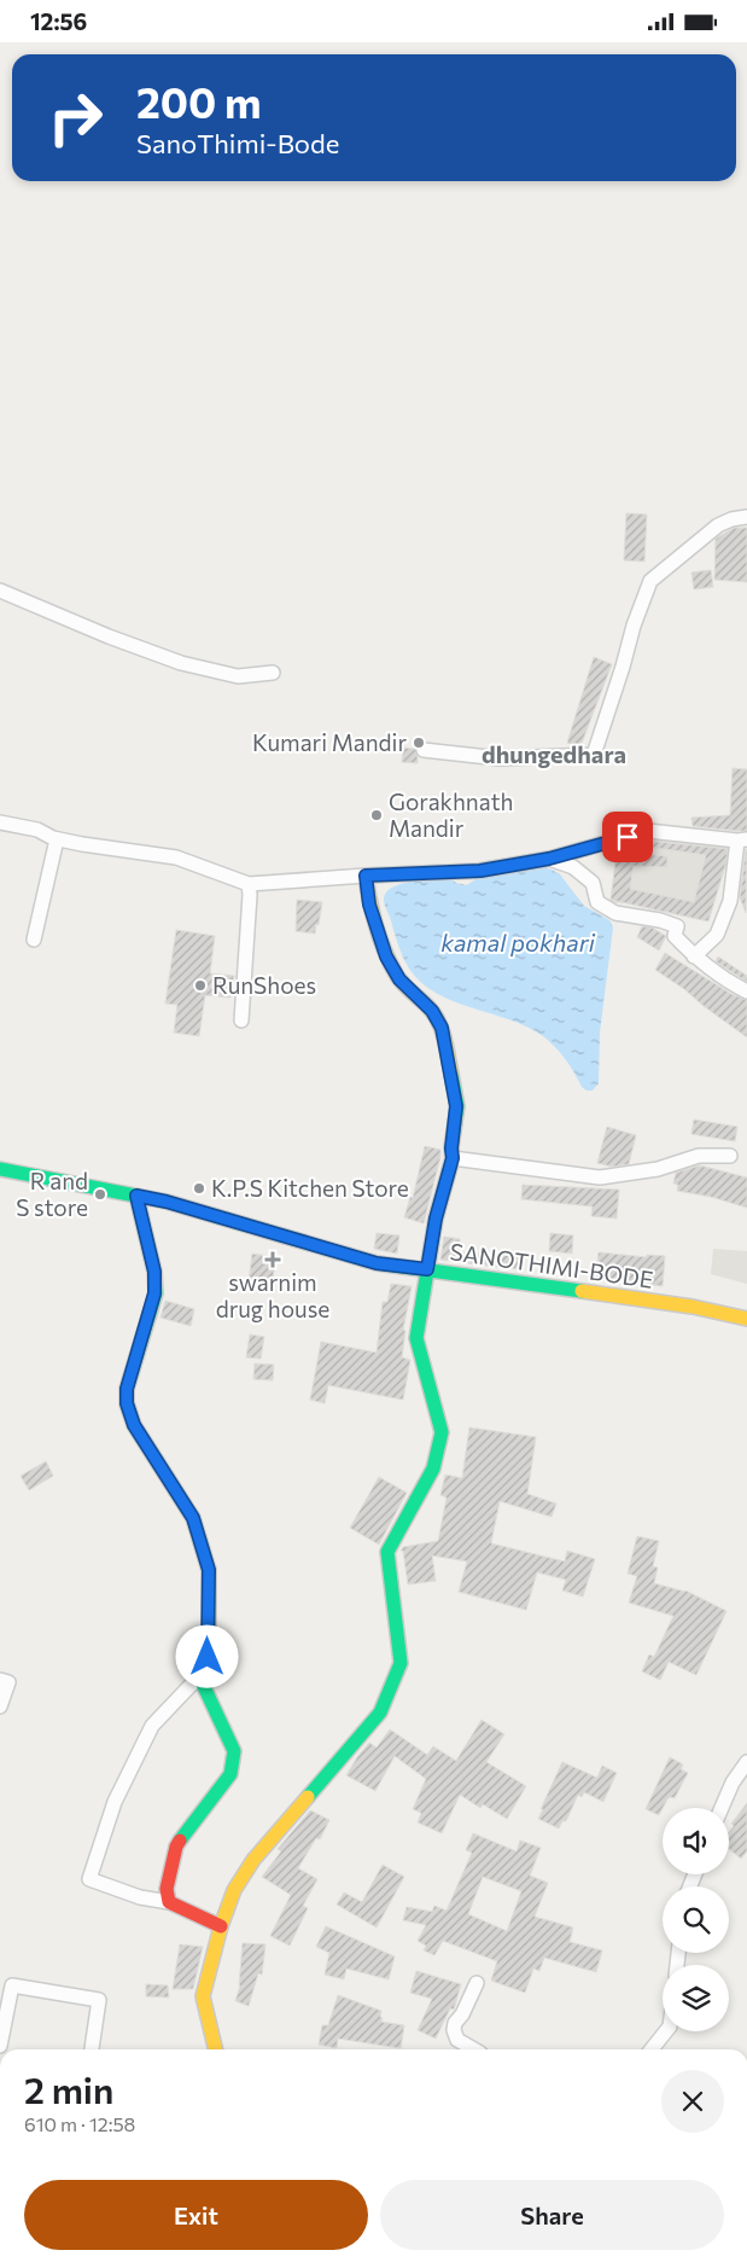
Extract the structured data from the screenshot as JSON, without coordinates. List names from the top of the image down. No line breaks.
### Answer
{"streets":{"street":["SANOTHIMI-BODE"]},"districts":["dhungedhara"],"water":["kamal pokhari"],"places":{"other":["Kumari Mandir","Gorakhnath Mandir","RunShoes","K.P.S Kitchen Store","R and S store"],"health":["swarnim drug house"]},"page":{"status":"12:56","turn":["200 m","SanoThimi-Bode"],"heading":["2 min","610 m · 12:58"],"buttons":["Exit","Share"]}}
